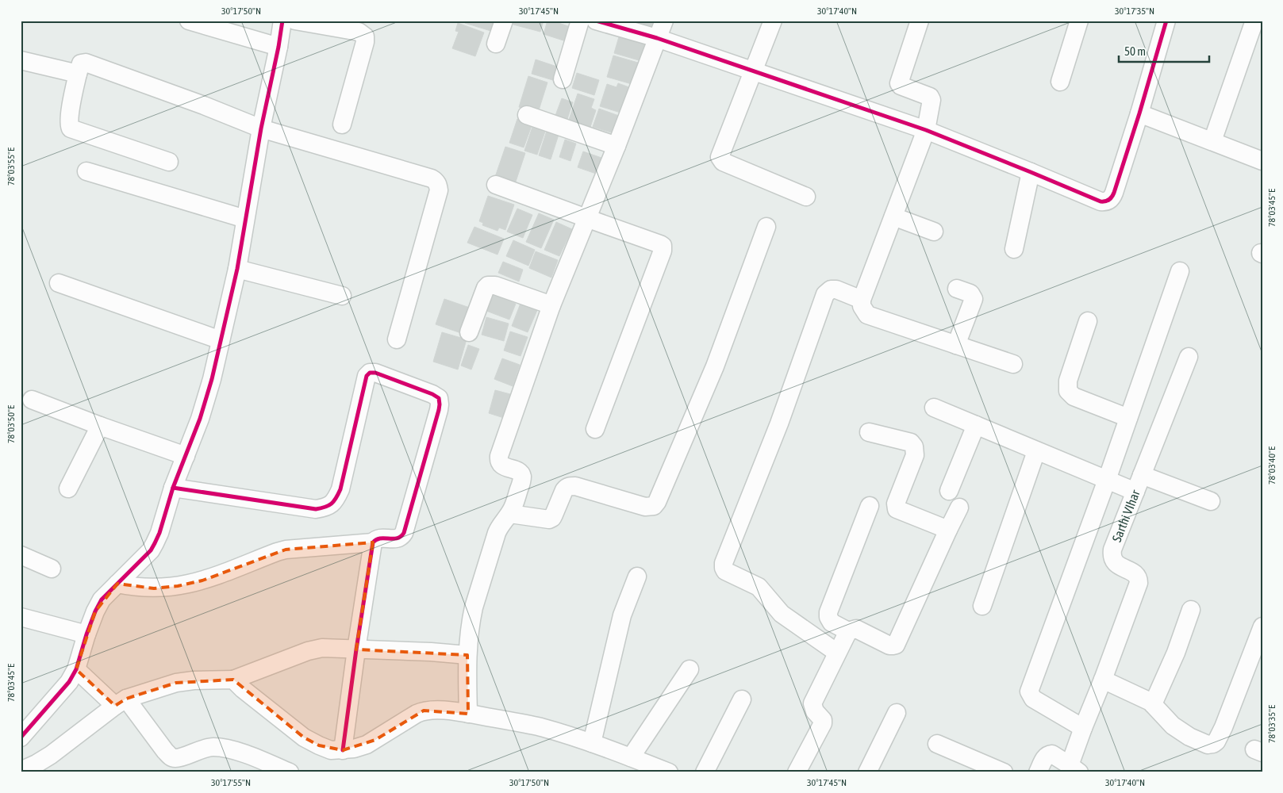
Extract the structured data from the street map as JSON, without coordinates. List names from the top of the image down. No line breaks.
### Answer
{"streets":{"street":["Sarthi VIhar"]},"scale_bar":"50 m","coordinates":["30°17'50\"N","30°17'45\"N","30°17'40\"N","30°17'35\"N","78°03'55\"E","78°03'45\"E","78°03'50\"E","78°03'40\"E","78°03'35\"E","30°17'55\"N"]}
